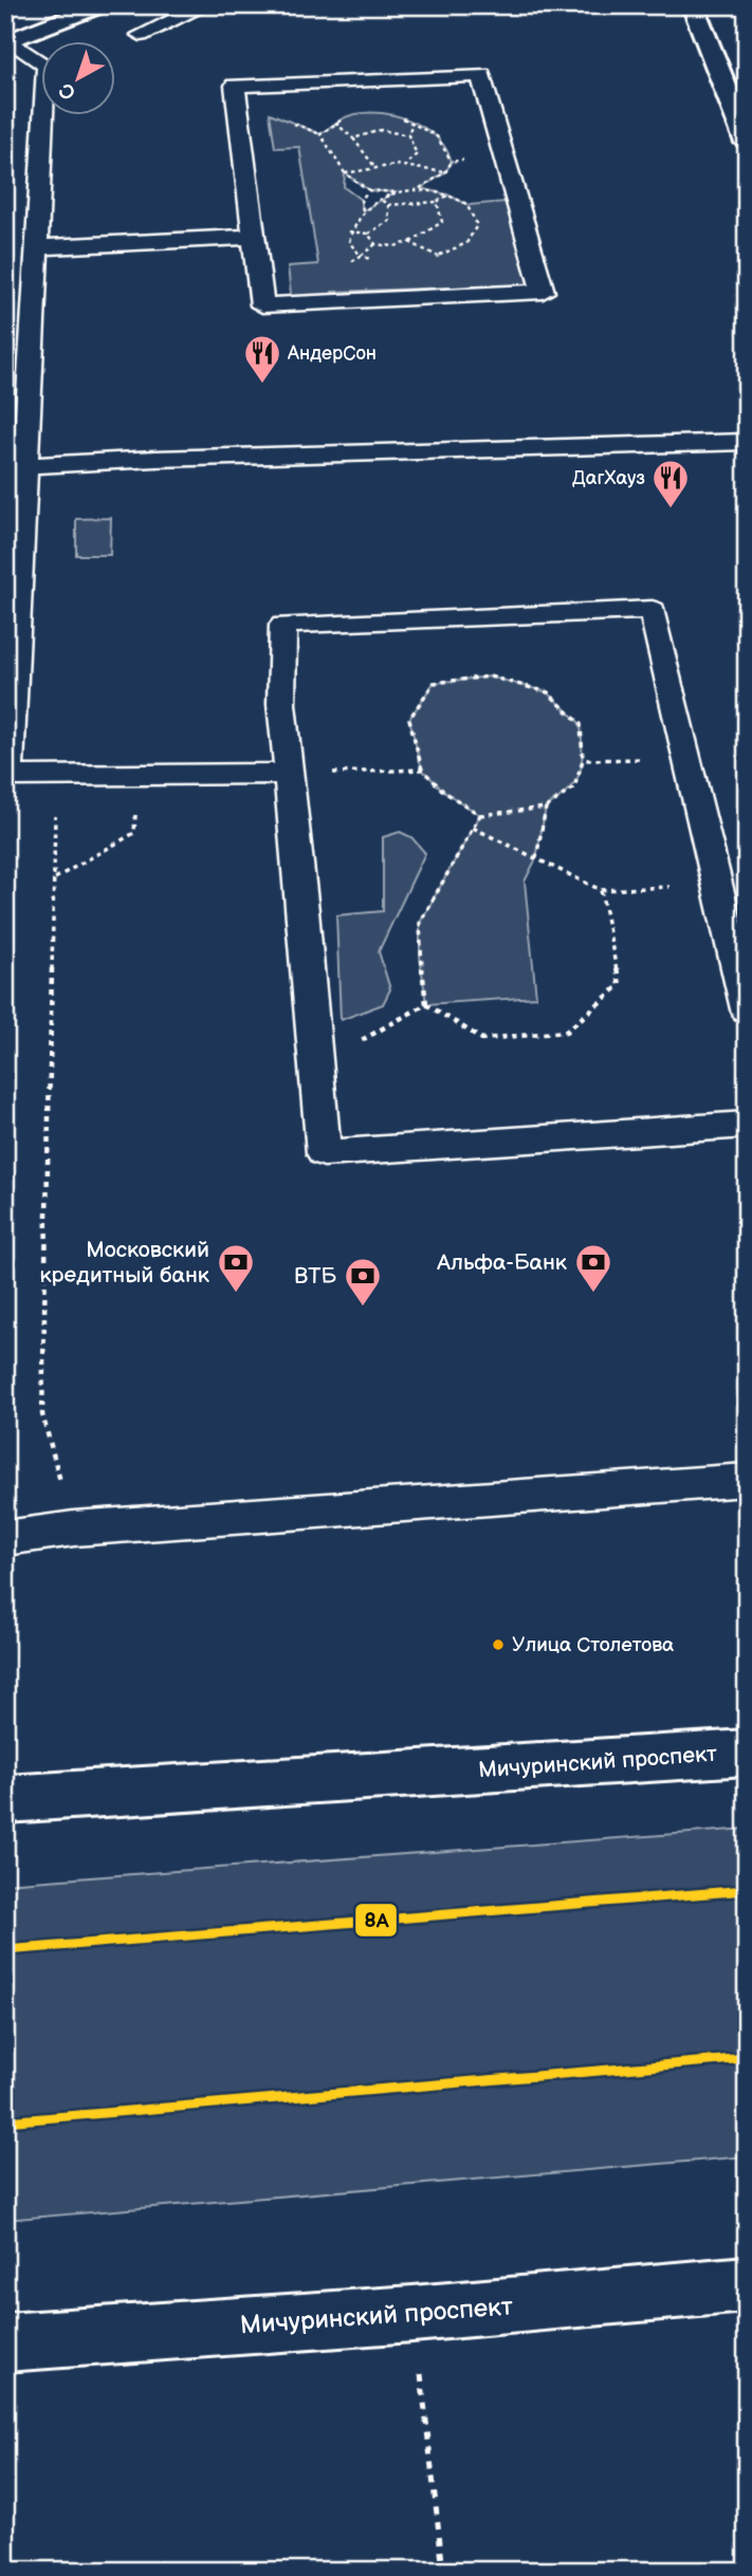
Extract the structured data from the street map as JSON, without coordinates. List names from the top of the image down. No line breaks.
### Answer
{"streets":{"main road":["Мичуринский проспект"]},"places":{"restaurant":["АндерСон","ДагХауз"],"bank":["Московский кредитный банк","Альфа-Банк","ВТБ"],"other":["Улица Столетова"]},"lines":["transit line 8А"],"north":"bottom left"}
